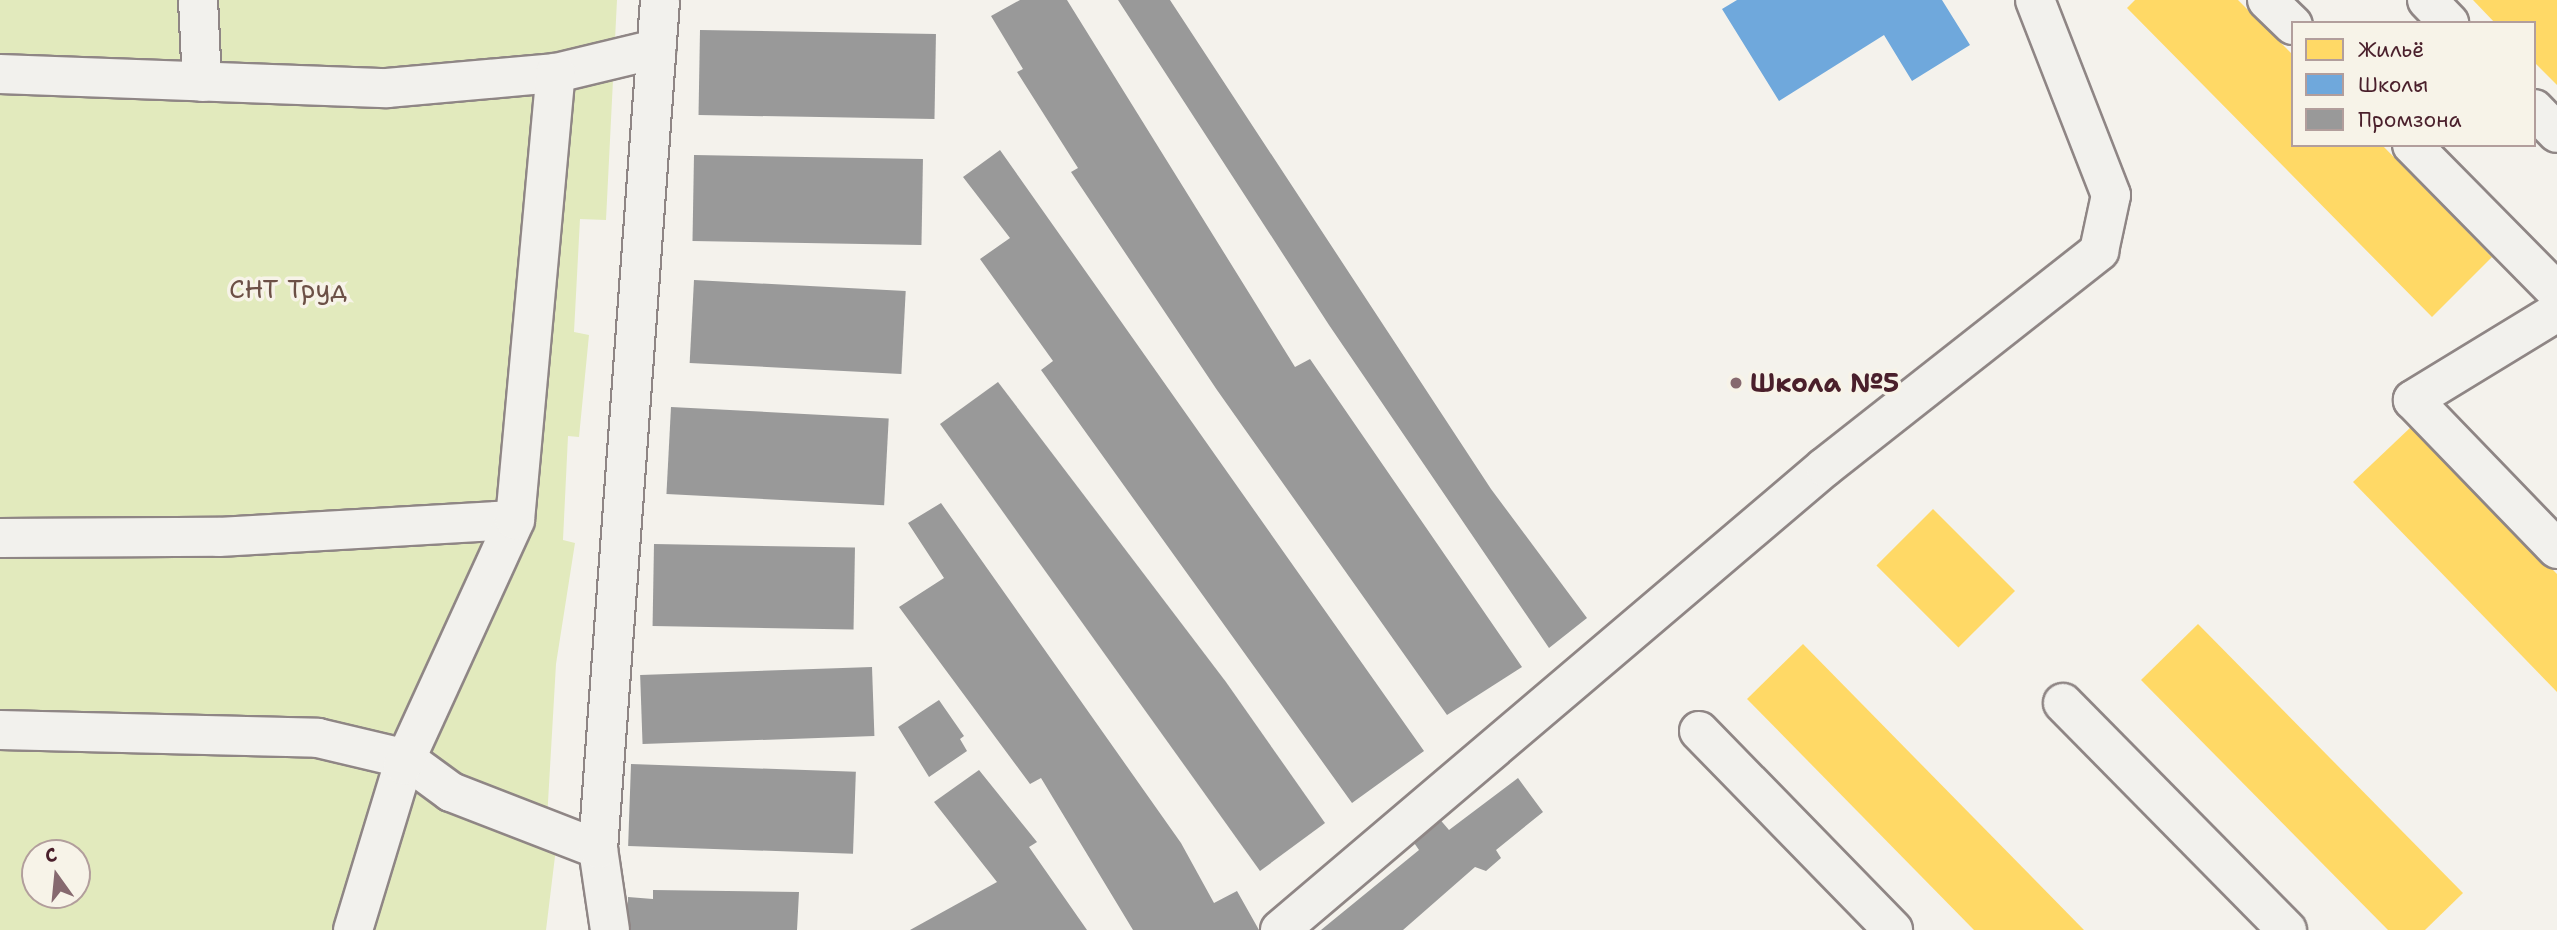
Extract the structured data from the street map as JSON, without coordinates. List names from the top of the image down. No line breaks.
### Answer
{"parks":["СНТ Труд"],"places":["Школа №5"],"legend":["Жильё","Школы","Промзона"],"north":"top"}
